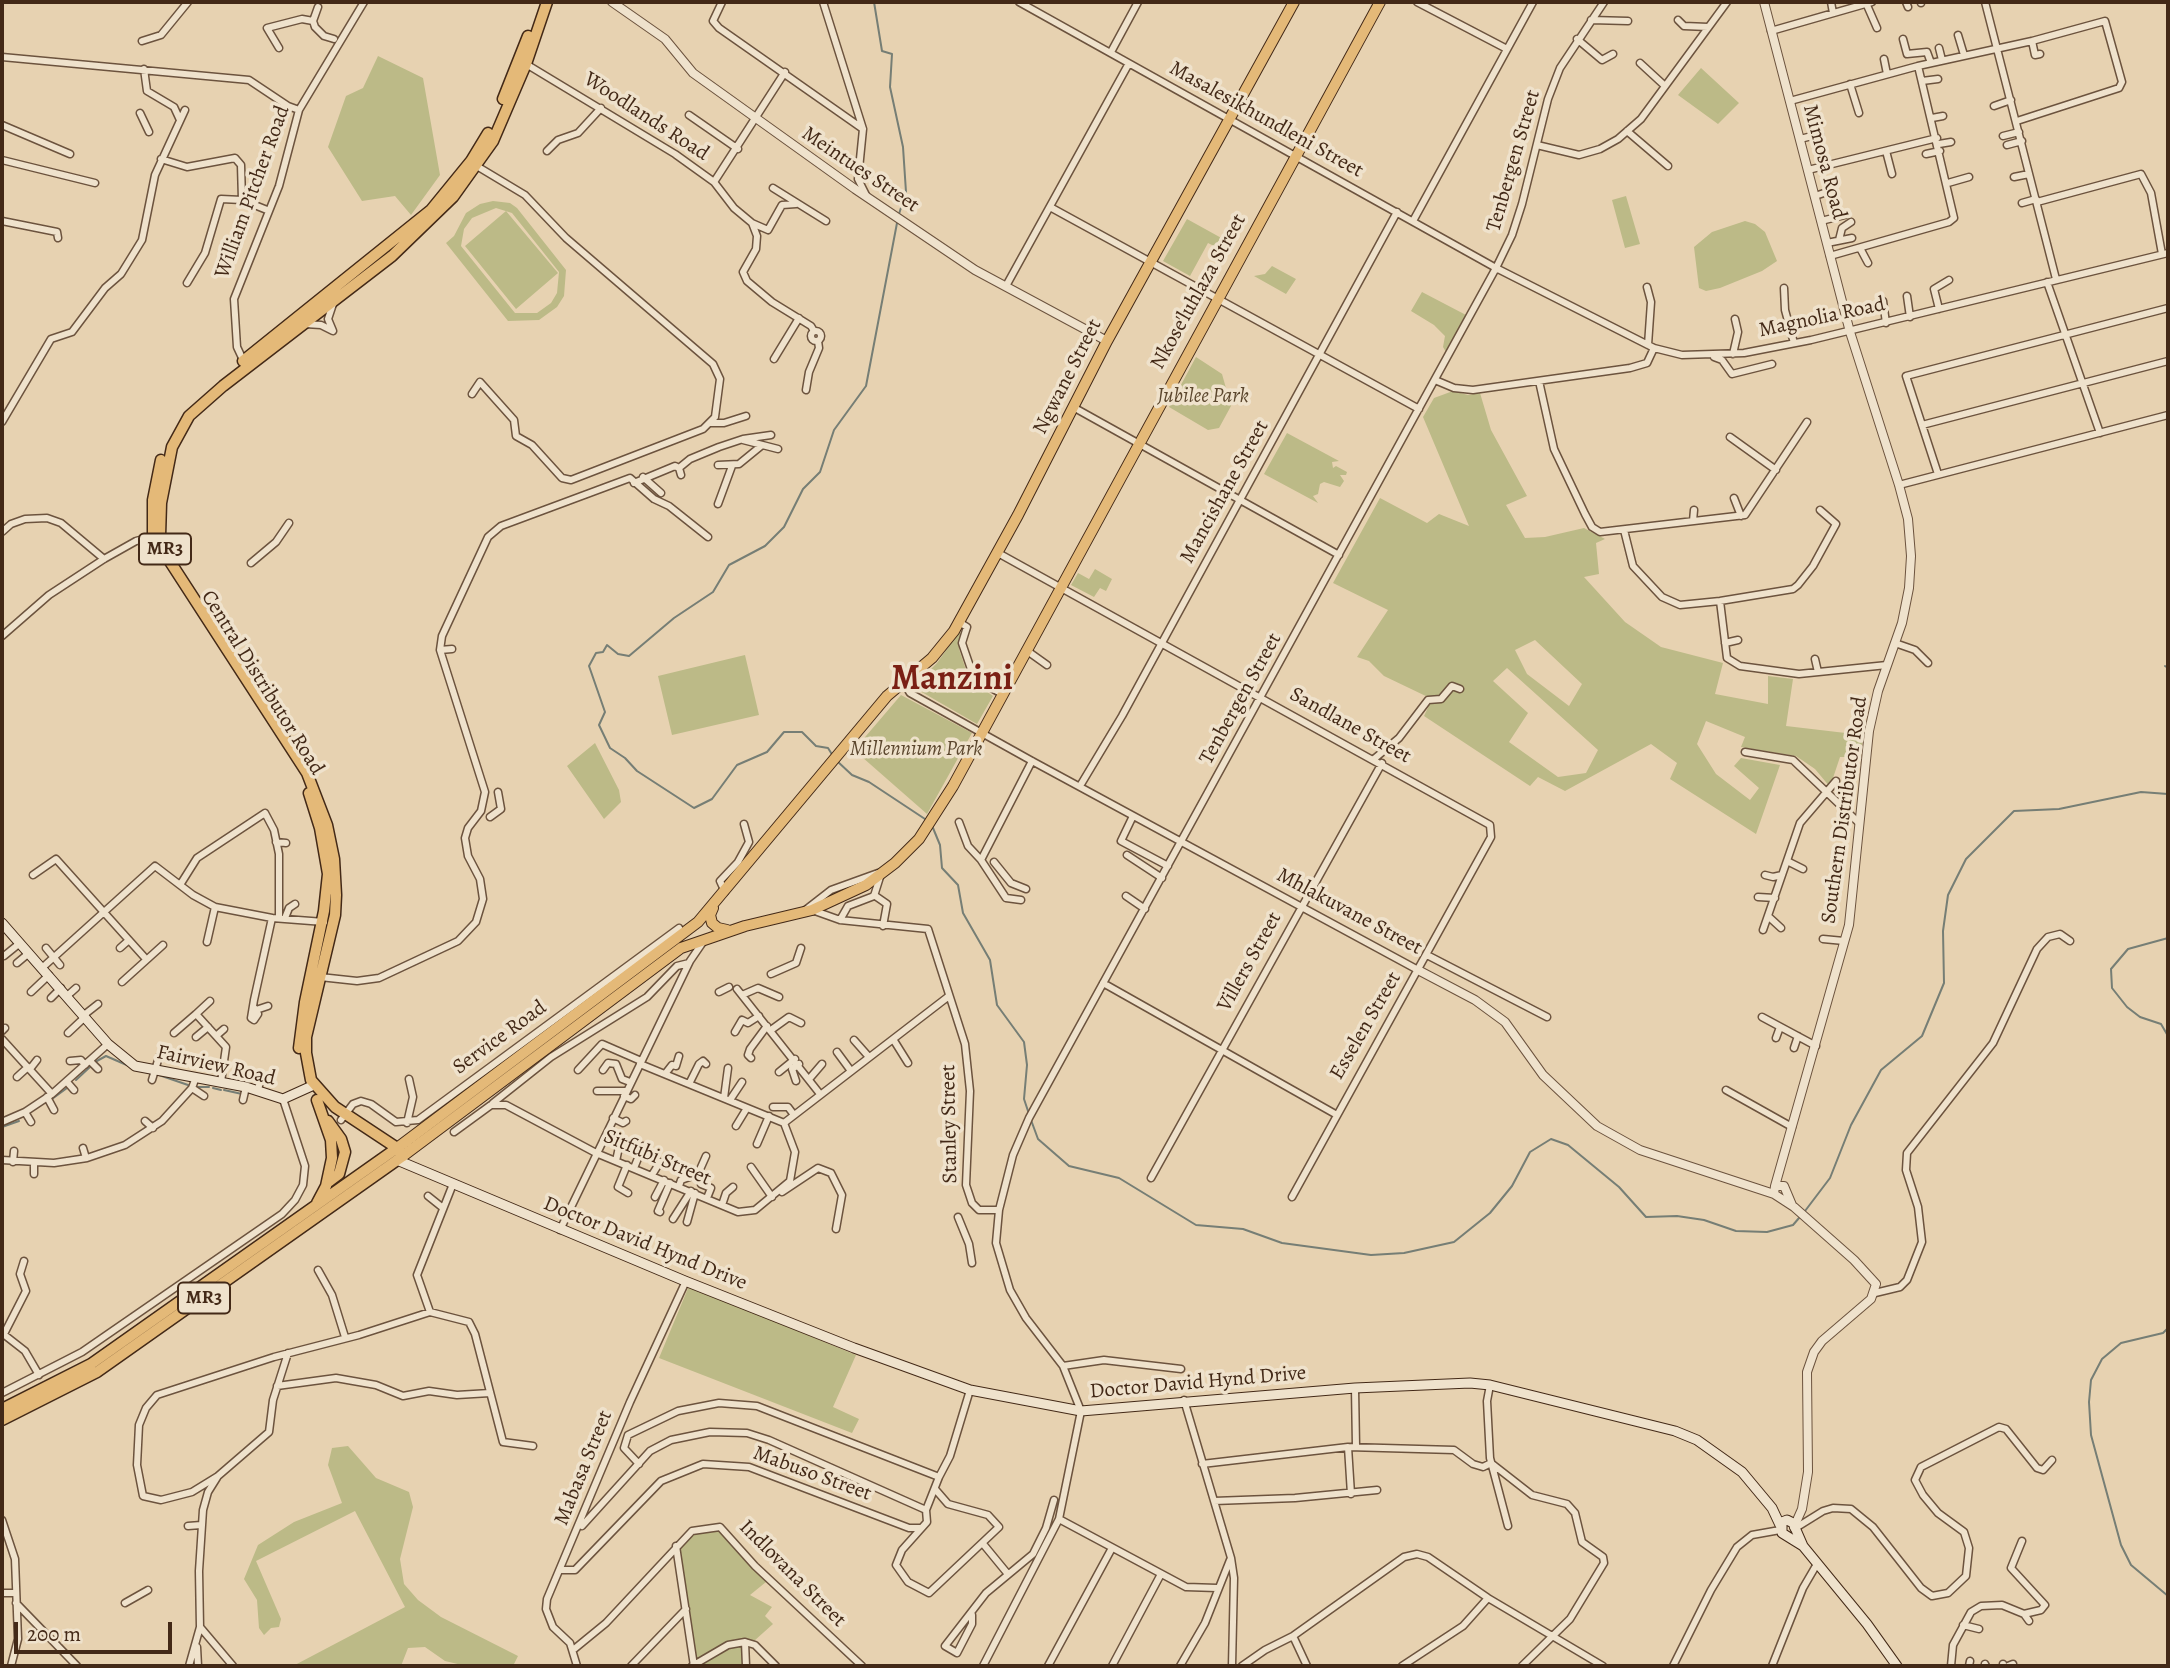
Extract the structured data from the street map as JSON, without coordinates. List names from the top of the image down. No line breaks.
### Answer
{"streets":{"highway":["MR3","Central Distributor Road"],"main road":["Nkose'luhlaza Street","Ngwane Street","Fairview Road","Doctor David Hynd Drive"],"street":["Woodlands Road","Masalesikhundleni Street","Tenbergen Street","Mimosa Road","Meintues Street","William Pitcher Road","Magnolia Road","Mancishane Street","Sandlane Street","Southern Distributor Road","Mhlakuvane Street","Villers Street","Esselen Street","Service Road","Stanley Street","Sitfubi Street","Mabasa Street","Mabuso Street","Indlovana Street"]},"crossings":[["Woodlands Road","Central Distributor Road"],["Masalesikhundleni Street","Tenbergen Street"],["Masalesikhundleni Street","Nkose'luhlaza Street"],["Masalesikhundleni Street","Magnolia Road"],["Masalesikhundleni Street","Ngwane Street"],["Masalesikhundleni Street","Mancishane Street"],["Tenbergen Street","Magnolia Road"],["Tenbergen Street","Sandlane Street"],["Tenbergen Street","Mhlakuvane Street"],["Tenbergen Street","Stanley Street"],["Tenbergen Street","Doctor David Hynd Drive"],["Mimosa Road","Magnolia Road"],["Mimosa Road","Southern Distributor Road"],["Meintues Street","Ngwane Street"],["William Pitcher Road","Central Distributor Road"],["Nkose'luhlaza Street","Ngwane Street"],["Nkose'luhlaza Street","MR3"],["Nkose'luhlaza Street","Central Distributor Road"],["Nkose'luhlaza Street","Sandlane Street"],["Nkose'luhlaza Street","Mhlakuvane Street"],["Nkose'luhlaza Street","Stanley Street"],["Nkose'luhlaza Street","Doctor David Hynd Drive"],["Magnolia Road","Southern Distributor Road"],["Ngwane Street","MR3"],["Ngwane Street","Central Distributor Road"],["Ngwane Street","Sandlane Street"],["Ngwane Street","Mhlakuvane Street"],["Ngwane Street","Doctor David Hynd Drive"],["Mancishane Street","Sandlane Street"],["Mancishane Street","Mhlakuvane Street"],["MR3","Central Distributor Road"],["MR3","Doctor David Hynd Drive"],["Central Distributor Road","Fairview Road"],["Central Distributor Road","Doctor David Hynd Drive"],["Sandlane Street","Villers Street"],["Sandlane Street","Esselen Street"],["Southern Distributor Road","Mhlakuvane Street"],["Mhlakuvane Street","Villers Street"],["Mhlakuvane Street","Esselen Street"],["Doctor David Hynd Drive","Mabasa Street"],["Mabasa Street","Mabuso Street"],["Mabasa Street","Indlovana Street"]],"districts":["Manzini"],"parks":["Jubilee Park","Millennium Park"],"scale_bar":"200 m"}
